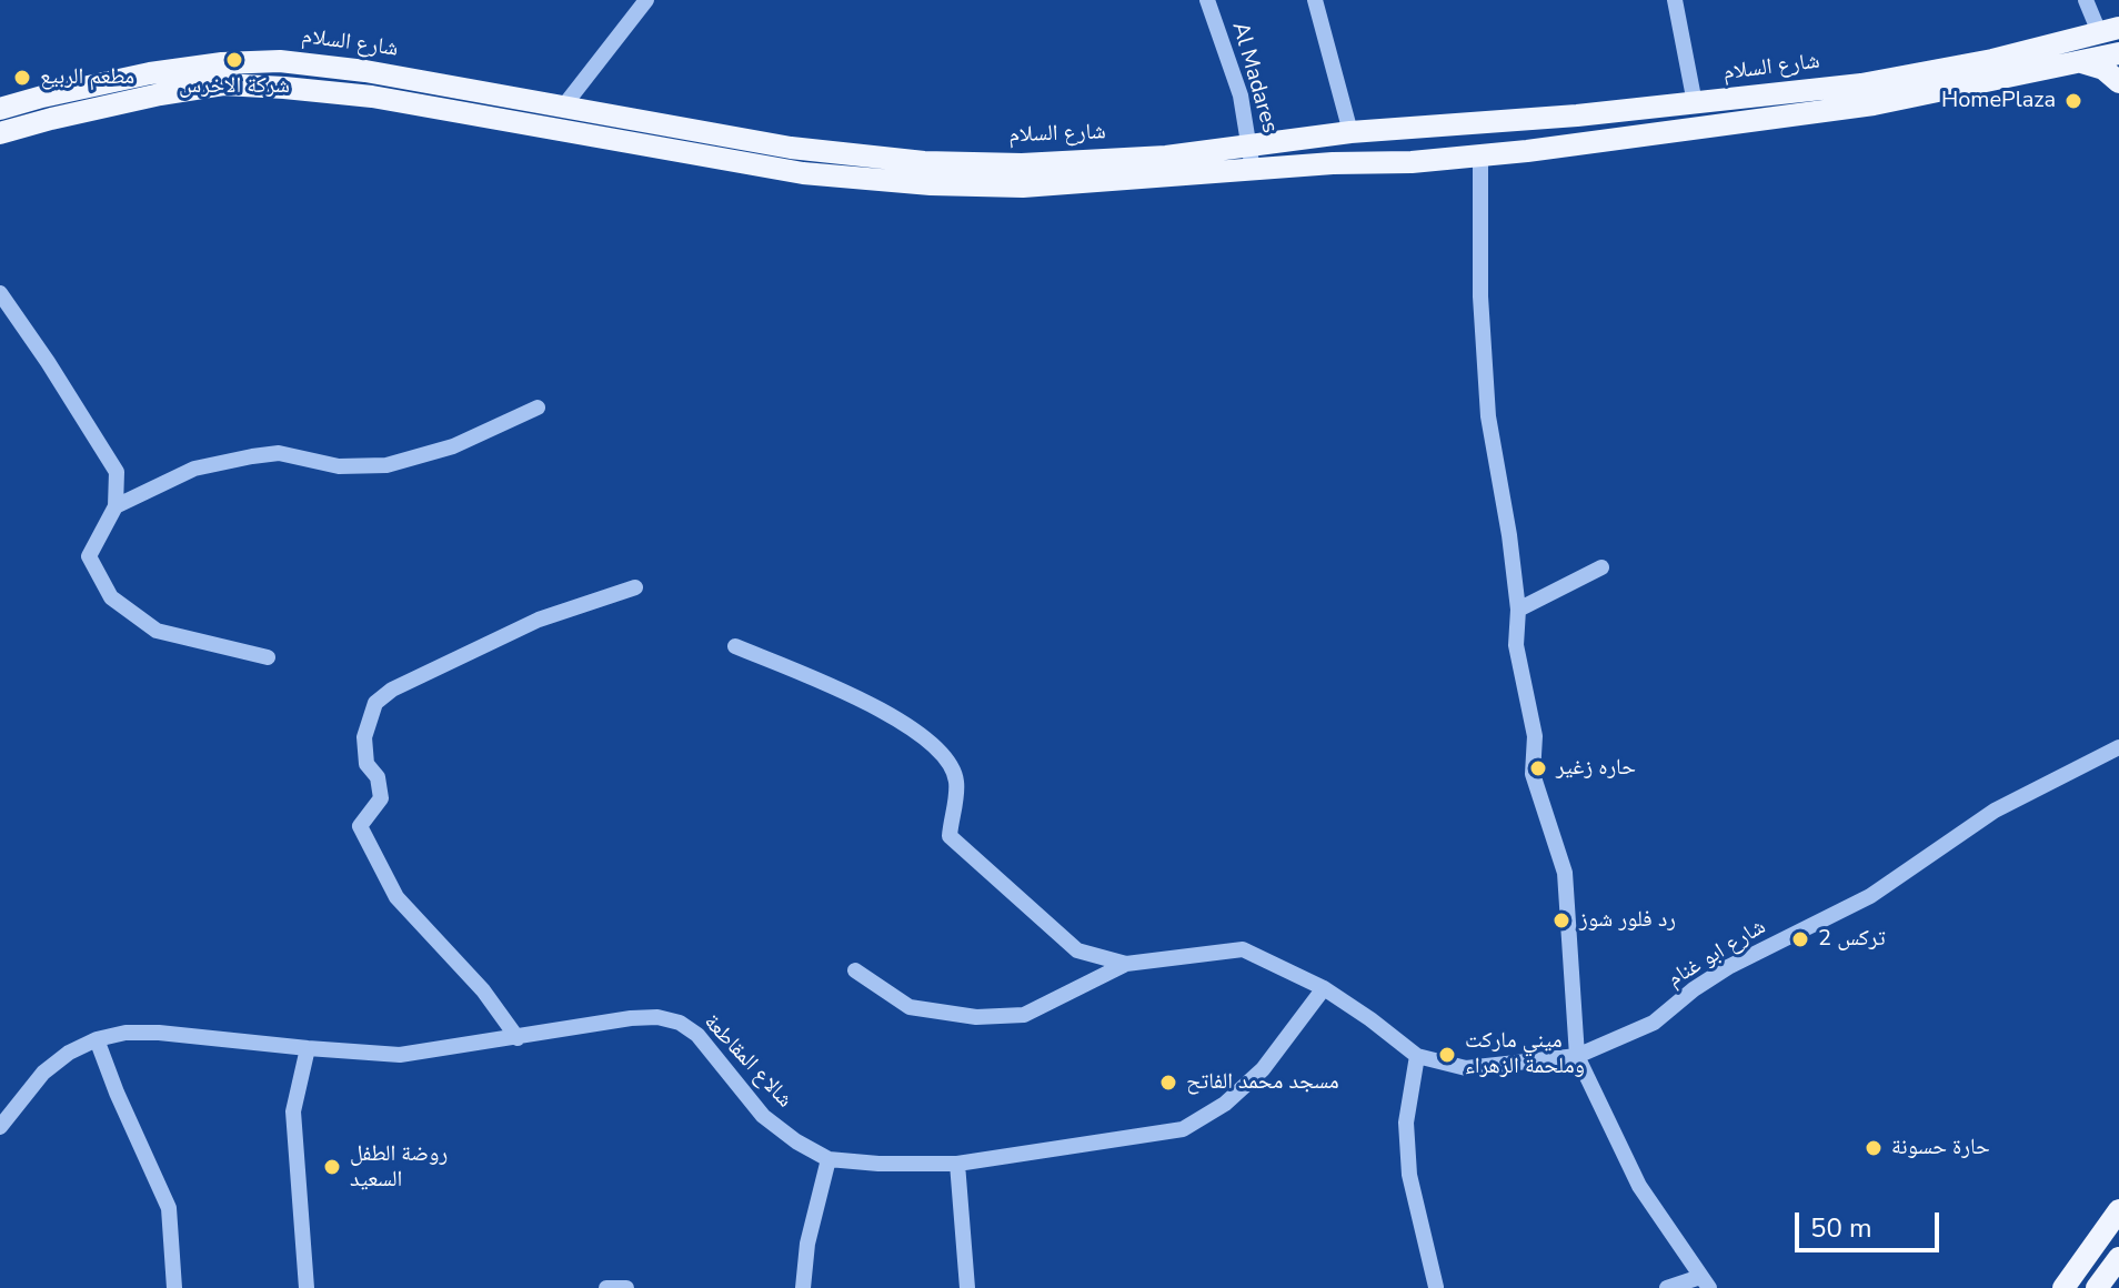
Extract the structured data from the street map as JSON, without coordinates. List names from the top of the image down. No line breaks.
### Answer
{"streets":{"main road":["شارع السلام"],"street":["Al Madares","شارع ابو غنام","شالاع المقاطعة"]},"crossings":[["شارع السلام","Al Madares"],["شارع ابو غنام","شالاع المقاطعة"]],"places":["شركة الاخرس","مطعم الربيع","HomePlaza","حاره زغير","رد فلور شوز","تركس 2","ميني ماركت وملحمة الزهراء","مسجد محمد الفاتح","حارة حسونة","روضة الطفل السعيد"],"scale_bar":"50 m"}
